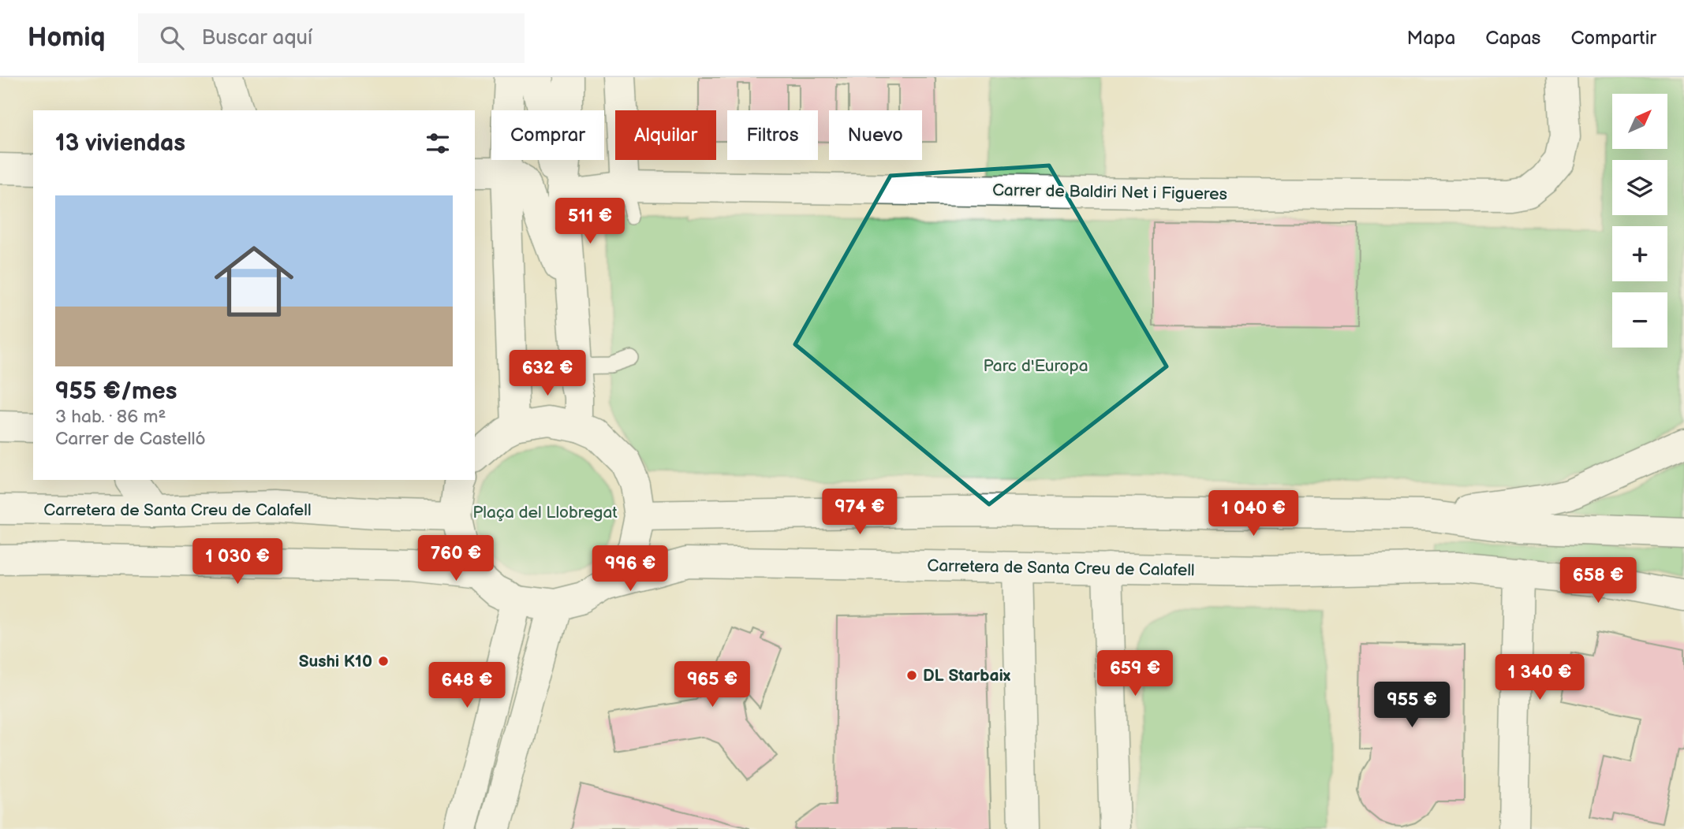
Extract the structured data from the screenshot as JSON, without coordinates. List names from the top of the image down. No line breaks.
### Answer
{"streets":{"street":["Carrer de Baldiri Net i Figueres","Carretera de Santa Creu de Calafell"]},"parks":["Parc d'Europa","Plaça del Llobregat"],"places":["Sushi K10","DL Starbaix"],"north":"top right","page":{"header":"Homiq","search":"Buscar aquí","nav":["Mapa","Capas","Compartir"],"map_buttons":["+","−"],"chip":["Comprar","Alquilar","Filtros","Nuevo"],"heading":"13 viviendas","list":[{"name":"955 €/mes","note":"3 hab. · 86 m² · Carrer de Castelló"}],"price":["511 €","632 €","974 €","1 040 €","760 €","1 030 €","996 €","658 €","659 €","1 340 €","965 €","648 €","955 €"]}}
